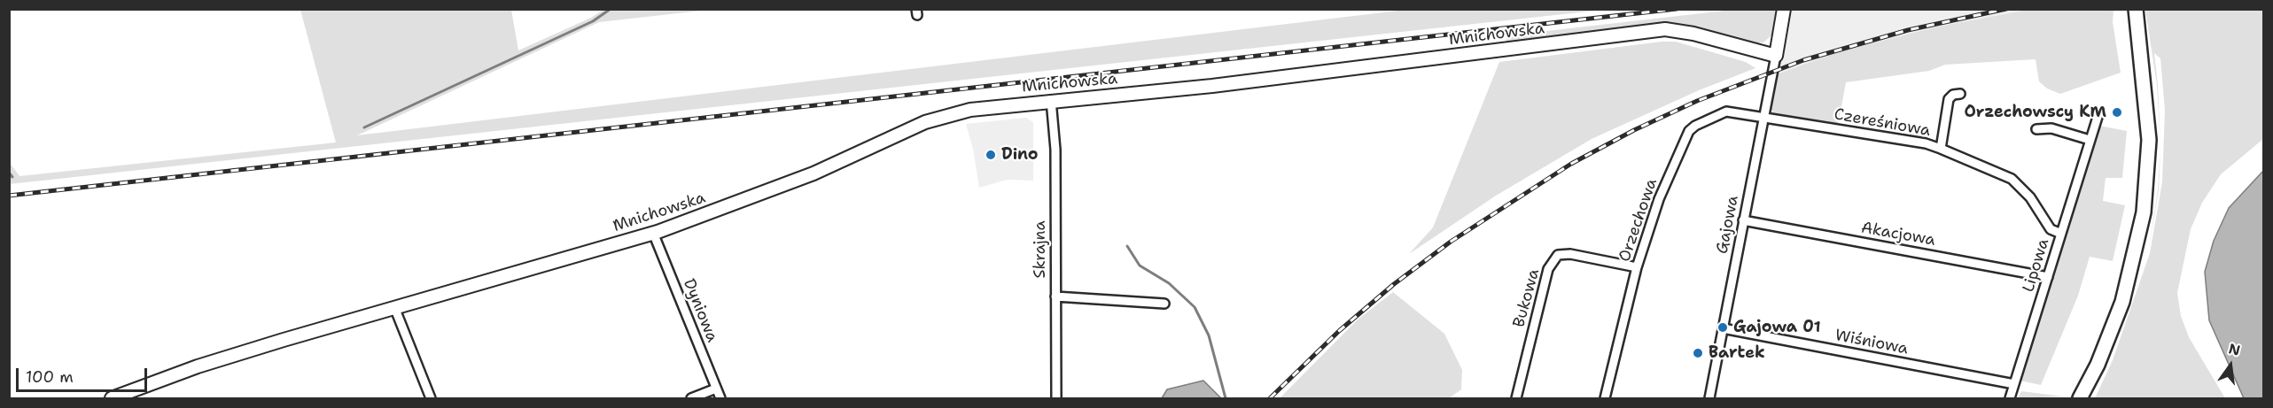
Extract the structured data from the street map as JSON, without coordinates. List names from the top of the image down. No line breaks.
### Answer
{"streets":{"street":["Mnichowska","Czereśniowa","Orzechowa","Gajowa","Akacjowa","Skrajna","Lipowa","Bukowa","Dyniowa","Wiśniowa"]},"crossings":[["Mnichowska","Gajowa"],["Mnichowska","Skrajna"],["Mnichowska","Dyniowa"],["Czereśniowa","Orzechowa"],["Czereśniowa","Gajowa"],["Czereśniowa","Lipowa"],["Orzechowa","Gajowa"],["Orzechowa","Bukowa"],["Gajowa","Akacjowa"],["Gajowa","Wiśniowa"],["Akacjowa","Lipowa"],["Lipowa","Wiśniowa"]],"places":["Orzechowscy KM","Dino","Gajowa 01","Bartek"],"scale_bar":"100 m","north":"top"}
